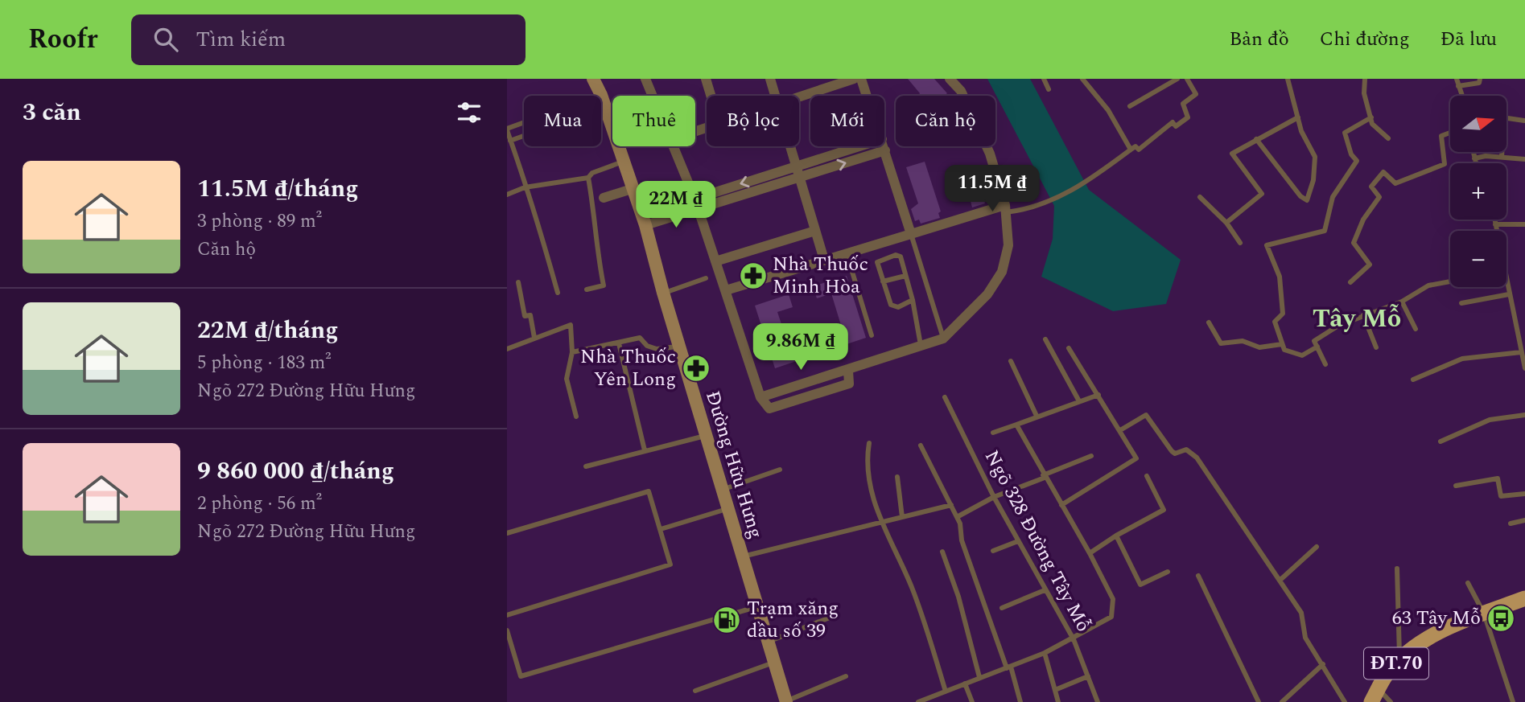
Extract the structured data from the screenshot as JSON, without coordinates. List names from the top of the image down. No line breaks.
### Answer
{"streets":{"main road":["Đường Hữu Hưng","ĐT.70"],"lane":["Ngõ 328 Đường Tây Mỗ"]},"districts":["Tây Mỗ"],"places":{"pharmacy":["Nhà Thuốc Minh Hòa","Nhà Thuốc Yên Long"],"bus stop":["63 Tây Mỗ"],"fuel station":["Trạm xăng dầu số 39"]},"north":"right","page":{"header":"Roofr","search":"Tìm kiếm","nav":["Bản đồ","Chỉ đường","Đã lưu"],"heading":"3 căn","map_buttons":["+","−"],"chip":["Mua","Thuê","Bộ lọc","Mới","Căn hộ"],"list":[{"name":"11.5M ₫/tháng","note":"3 phòng · 89 m² · Căn hộ"},{"name":"22M ₫/tháng","note":"5 phòng · 183 m² · Ngõ 272 Đường Hữu Hưng"},{"name":"9 860 000 ₫/tháng","note":"2 phòng · 56 m² · Ngõ 272 Đường Hữu Hưng"}],"price":["11.5M ₫","22M ₫","9.86M ₫"]}}
